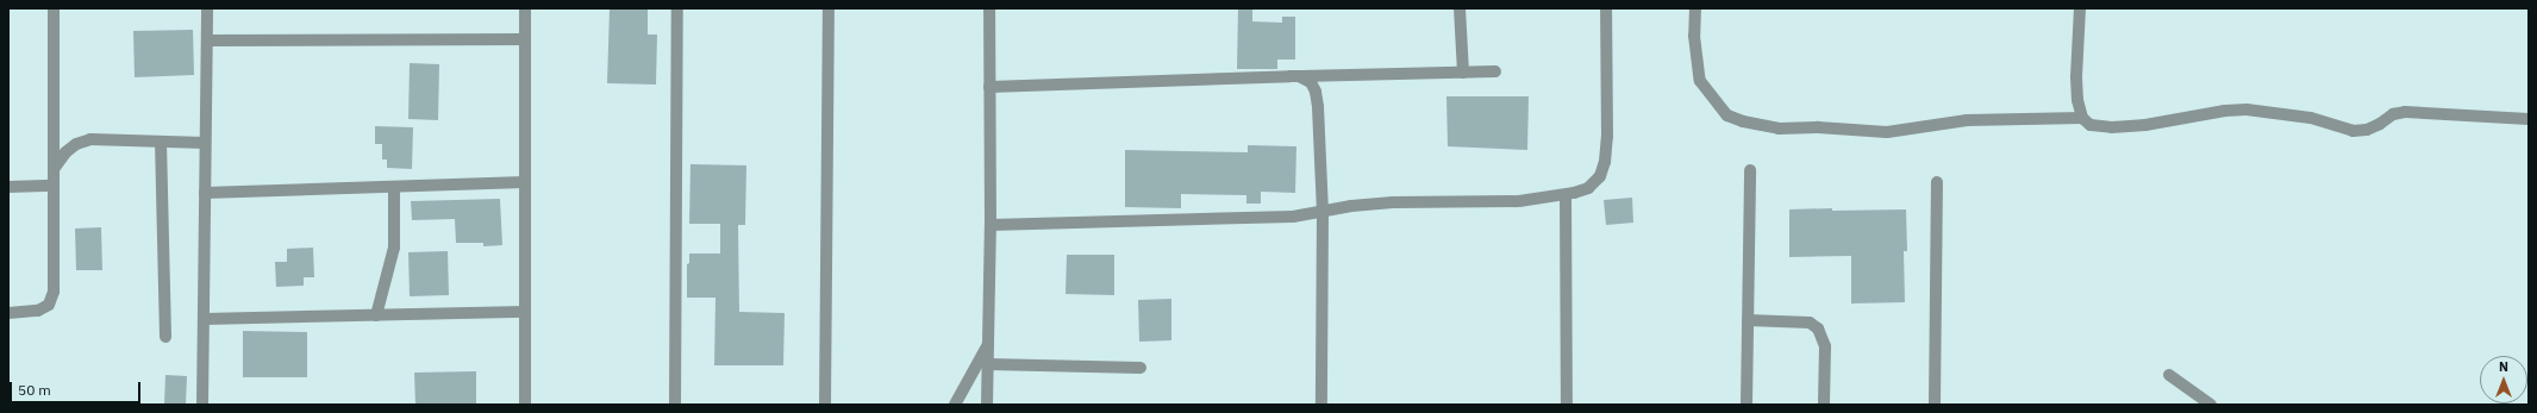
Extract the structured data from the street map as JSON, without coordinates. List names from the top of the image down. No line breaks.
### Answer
{"scale_bar":"50 m","north":"top"}
